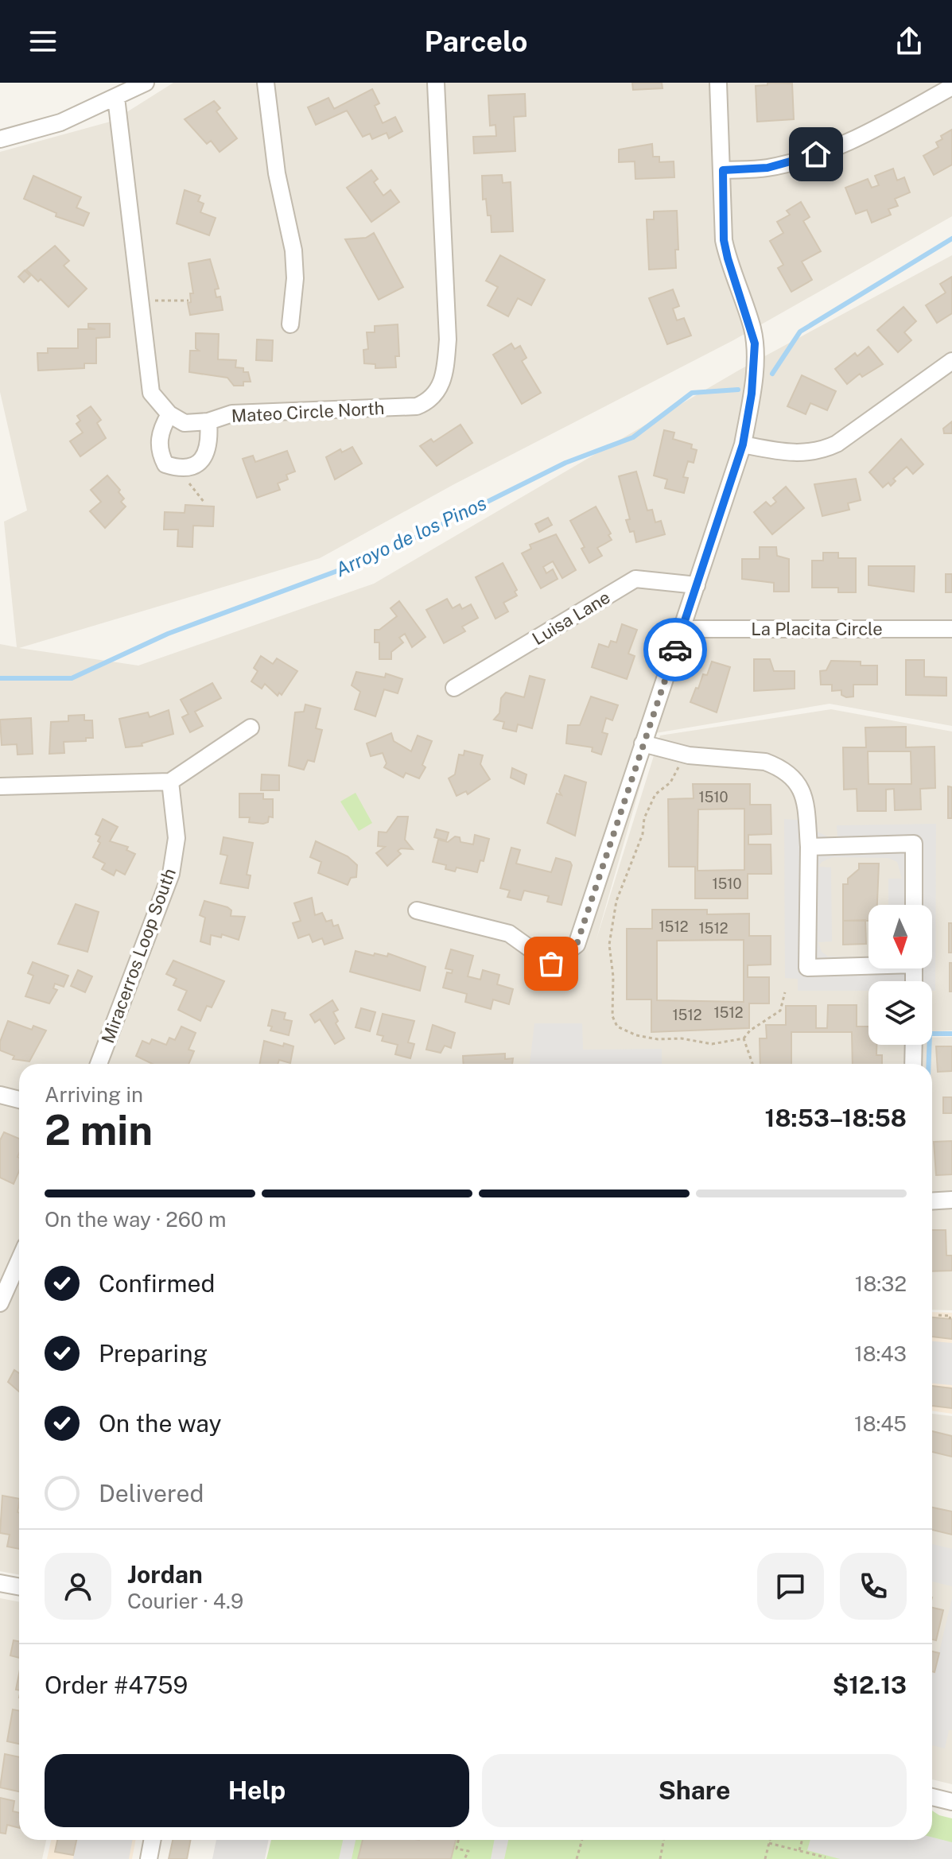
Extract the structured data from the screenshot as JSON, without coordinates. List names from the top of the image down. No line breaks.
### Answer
{"streets":{"street":["Mateo Circle North","Luisa Lane","La Placita Circle","Miracerros Loop South"]},"water":["Arroyo de los Pinos"],"house_numbers":["1510","1510","1512","1512","1512","1512"],"north":"bottom","page":{"header":"Parcelo","heading":["2 min","Arriving in","18:53–18:58"],"panel":["Jordan","Courier · 4.9","Order #4759","$12.13"],"bar":"On the way · 260 m","list":[["Confirmed","18:32"],["Preparing","18:43"],["On the way","18:45"],"Delivered"],"buttons":["Help","Share"]}}
